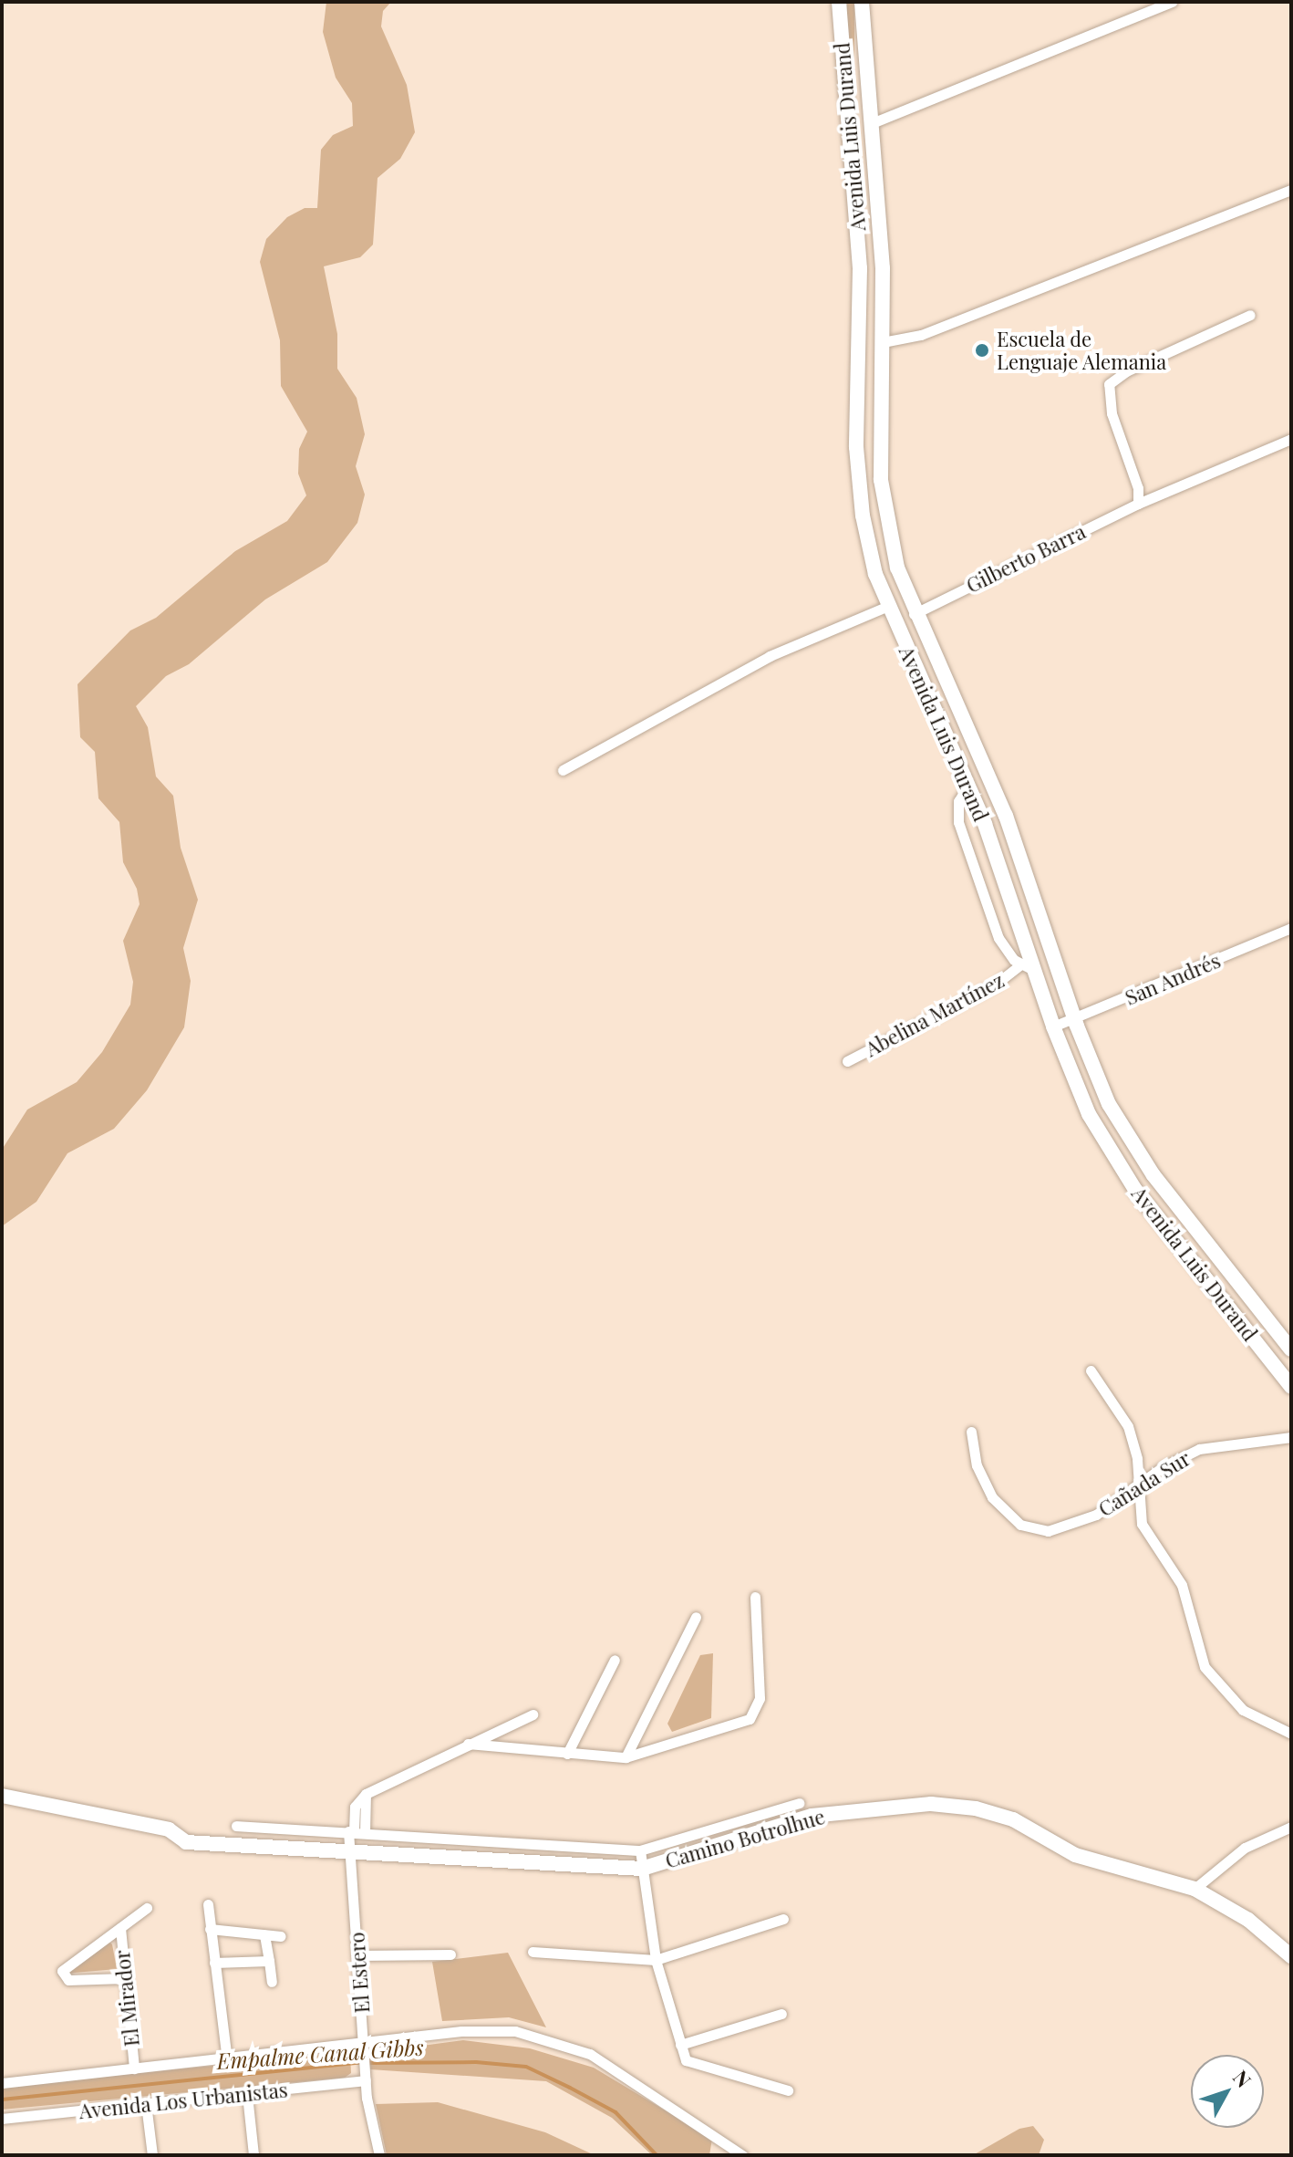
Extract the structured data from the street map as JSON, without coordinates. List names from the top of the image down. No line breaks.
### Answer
{"streets":{"street":["Avenida Luis Durand","Gilberto Barra","San Andrés","Abelina Martínez","Cañada Sur","Camino Botrolhue","El Estero","El Mirador","Avenida Los Urbanistas"]},"crossings":[["Avenida Luis Durand","Gilberto Barra"],["Avenida Luis Durand","San Andrés"],["Camino Botrolhue","El Estero"],["El Estero","Avenida Los Urbanistas"],["El Mirador","Avenida Los Urbanistas"]],"water":["Empalme Canal Gibbs"],"places":["Escuela de Lenguaje Alemania"],"north":"top right"}
